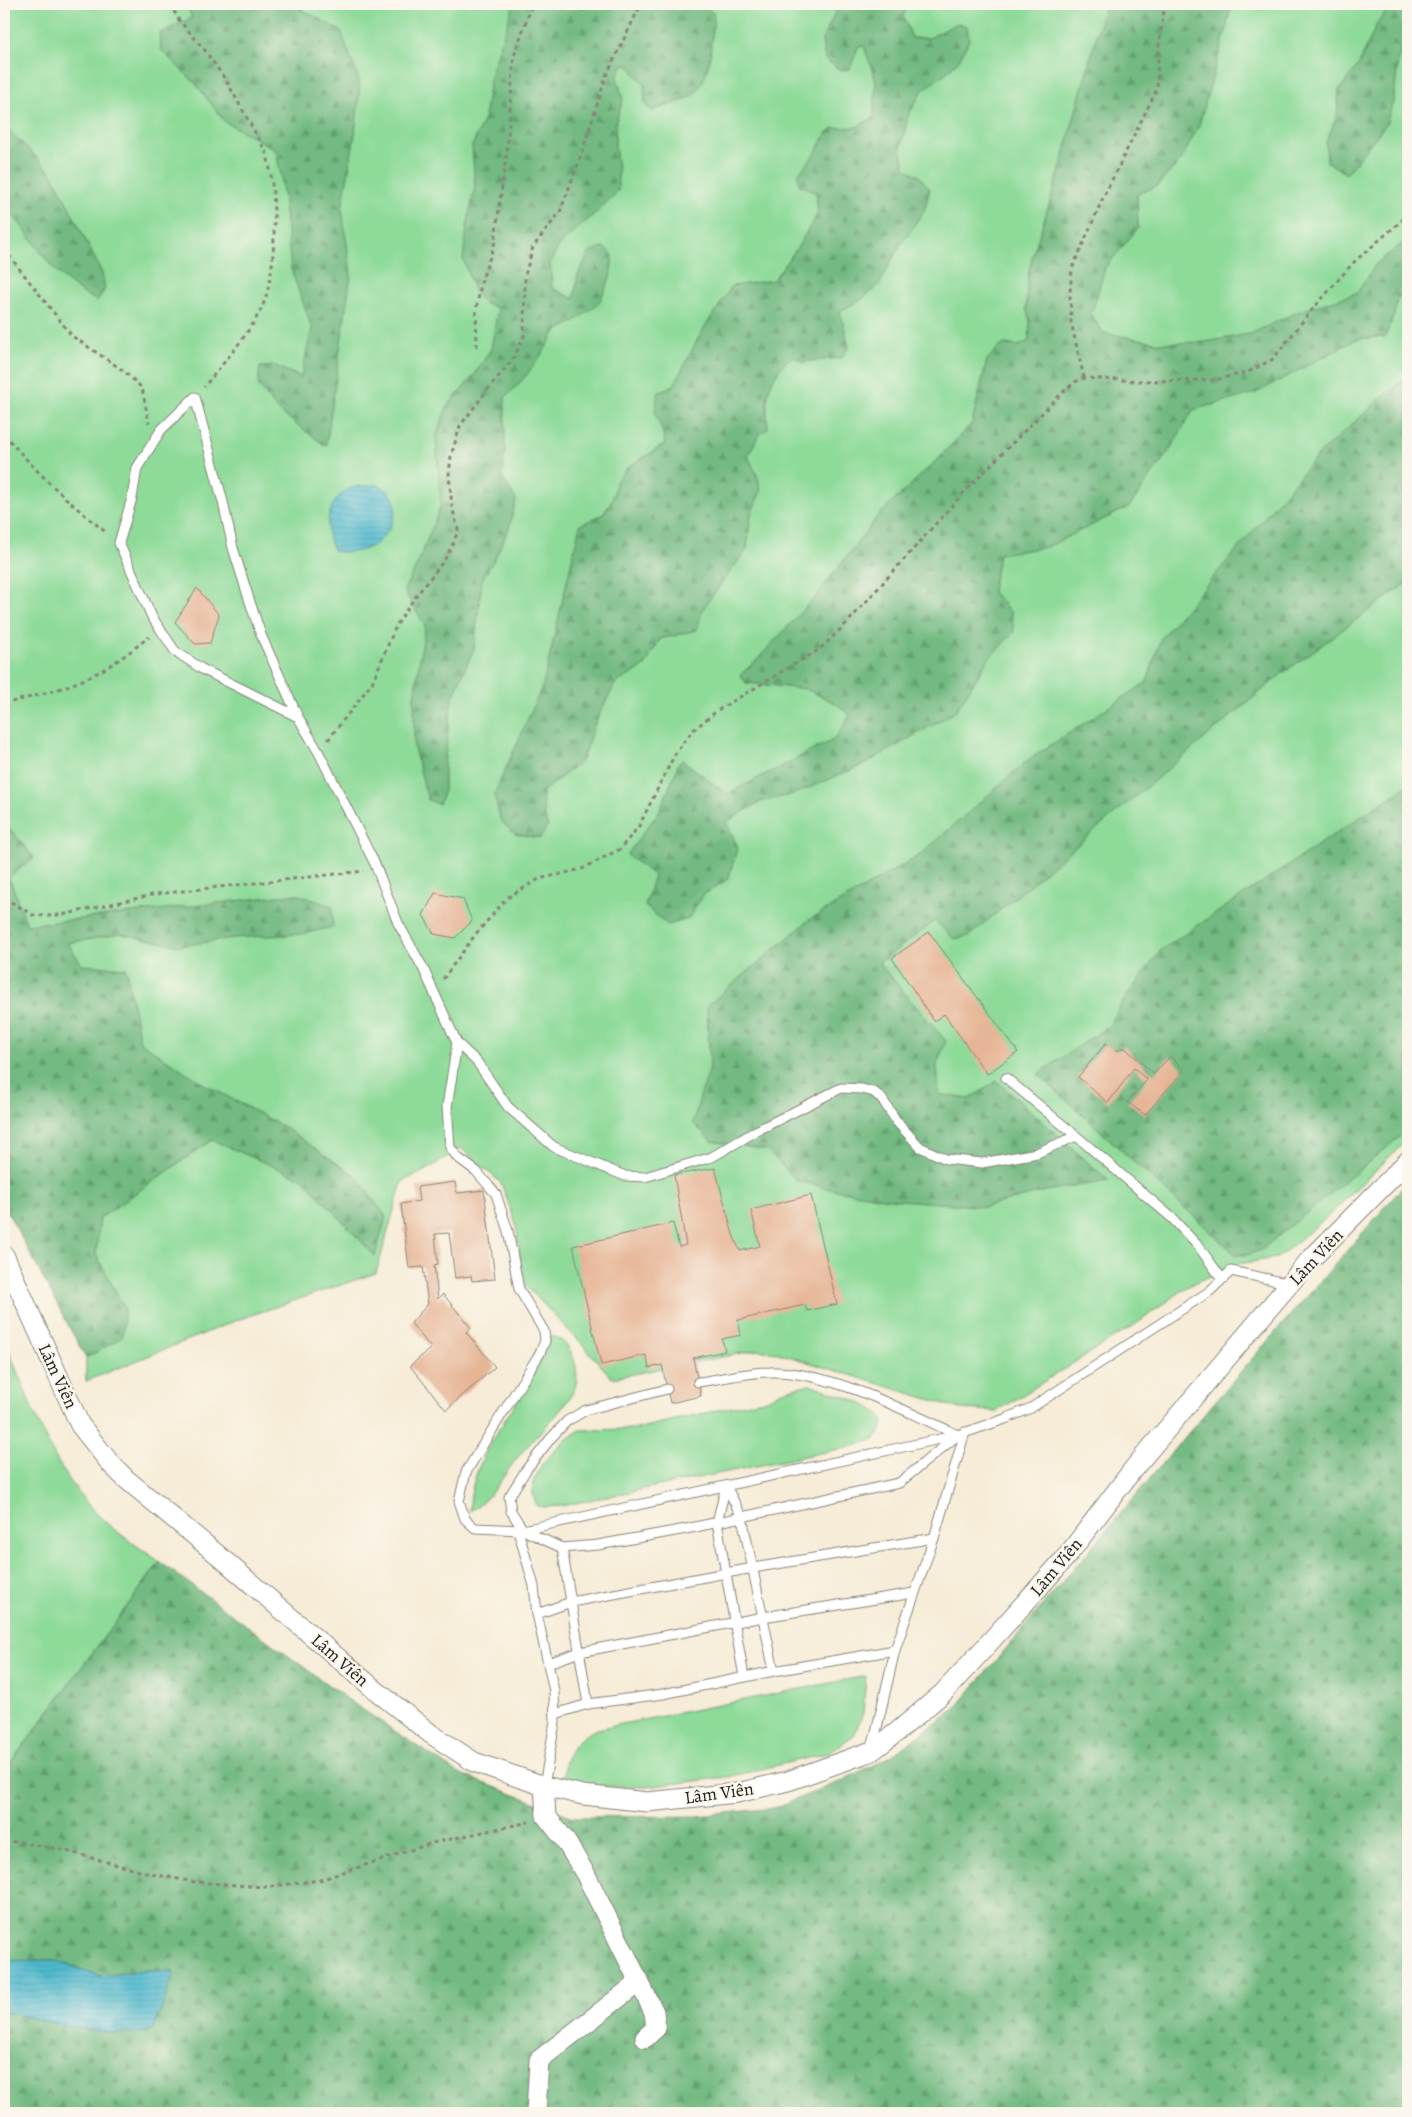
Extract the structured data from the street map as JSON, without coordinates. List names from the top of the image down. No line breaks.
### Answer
{"streets":{"street":["Lâm Viên"]}}
